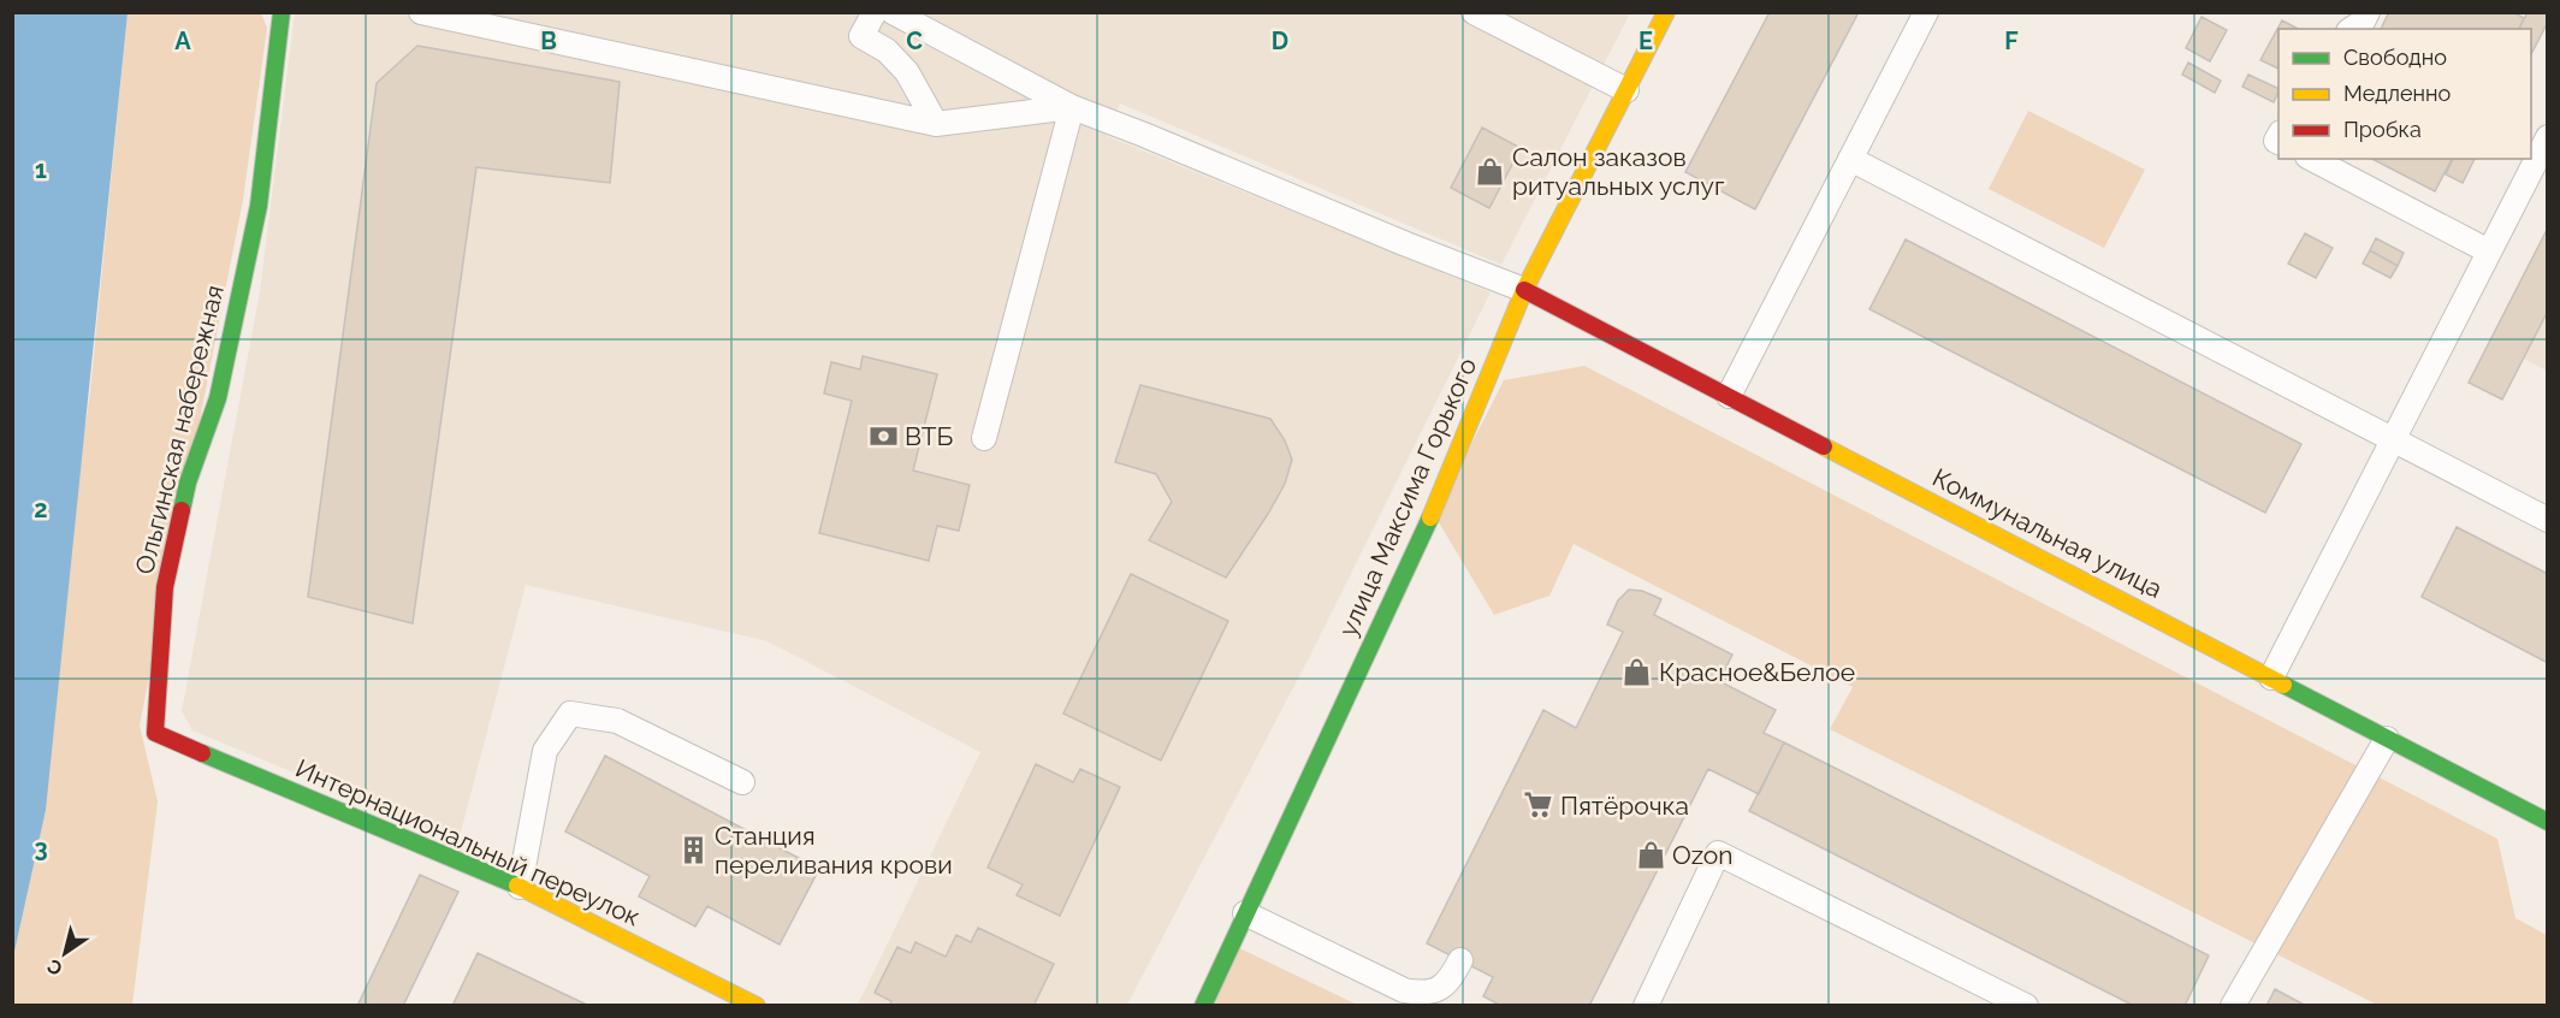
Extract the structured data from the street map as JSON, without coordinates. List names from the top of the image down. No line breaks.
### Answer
{"streets":{"street":["Ольгинская набережная","улица Максима Горького","Коммунальная улица","Интернациональный переулок"]},"crossings":[["Ольгинская набережная","Интернациональный переулок"],["улица Максима Горького","Коммунальная улица"]],"places":{"shop":["Салон заказов ритуальных услуг","Красное&Белое","Ozon"],"bank":["ВТБ"],"supermarket":["Пятёрочка"],"building":["Станция переливания крови"]},"legend":["Свободно","Медленно","Пробка"],"north":"bottom left","grid":{"columns":["A","B","C","D","E","F"],"rows":["1","2","3"]}}
